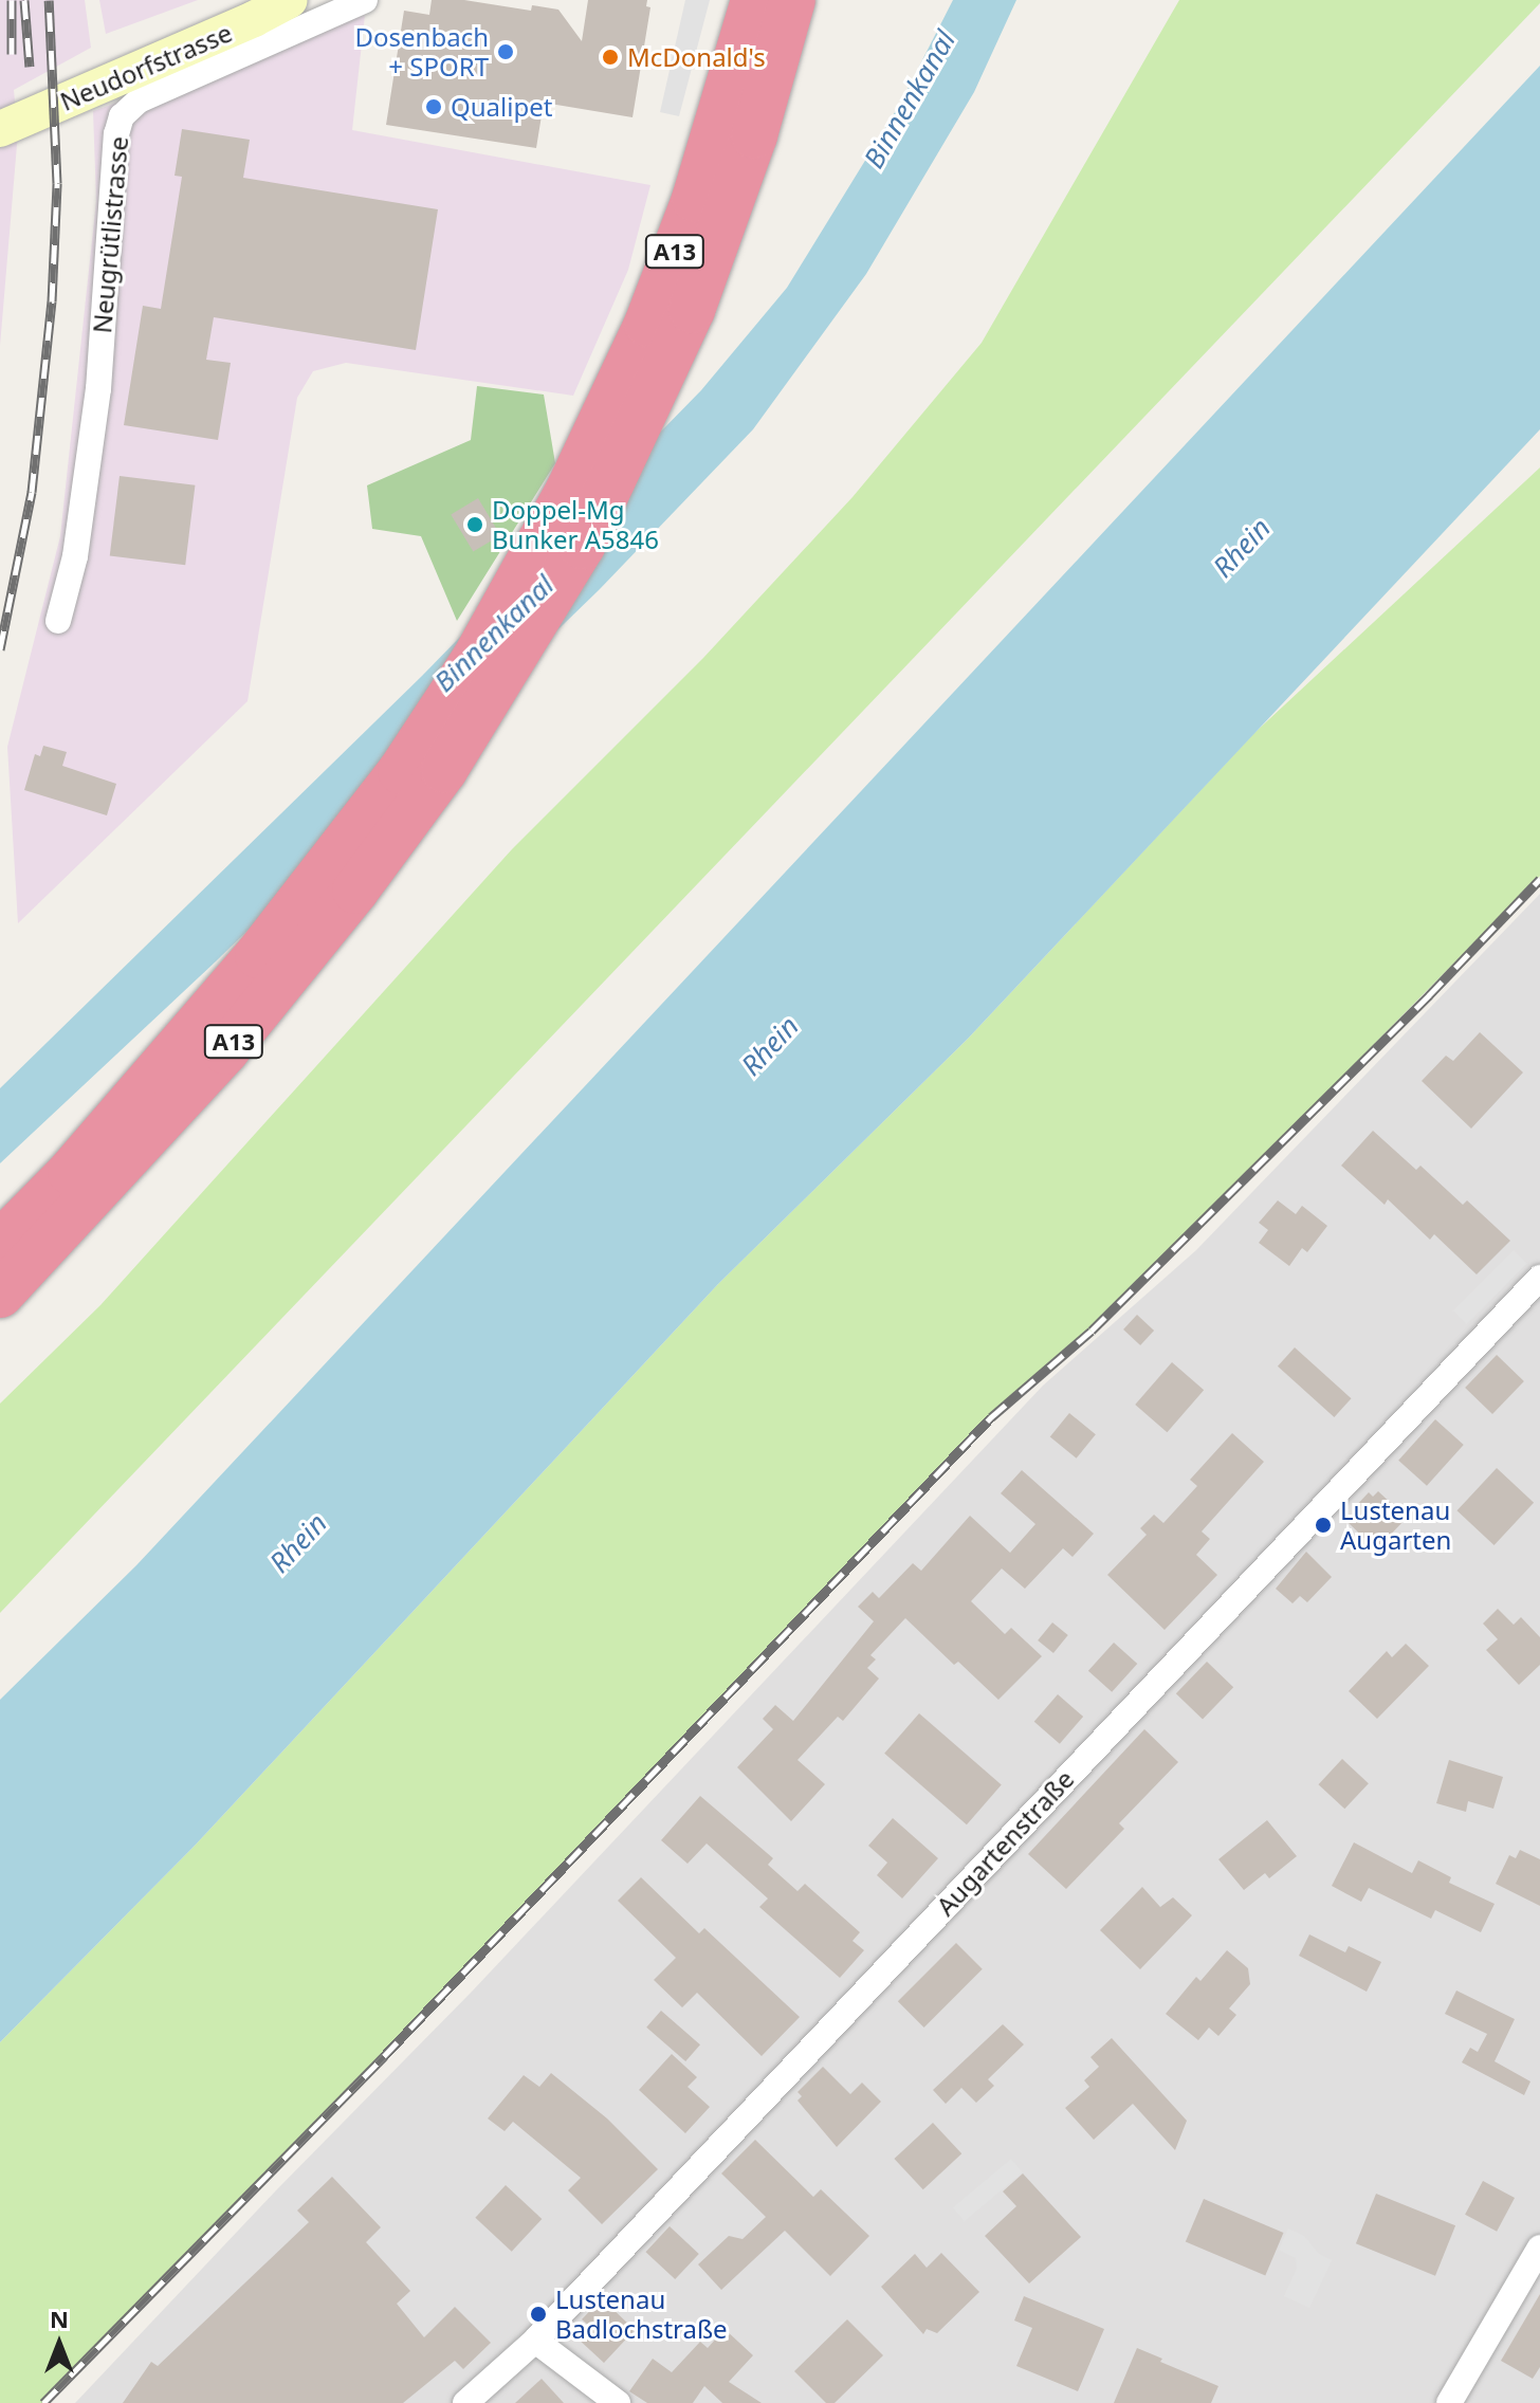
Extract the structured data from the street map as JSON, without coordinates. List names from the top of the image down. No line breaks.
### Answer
{"streets":{"highway":["A13"],"main road":["Neudorfstrasse"],"street":["Neugrütlistrasse","Augartenstraße"]},"water":["Binnenkanal","Rhein"],"places":["Dosenbach + SPORT","McDonald's","Qualipet","Doppel-Mg Bunker A5846","Lustenau Augarten","Lustenau Badlochstraße"],"north":"top"}
